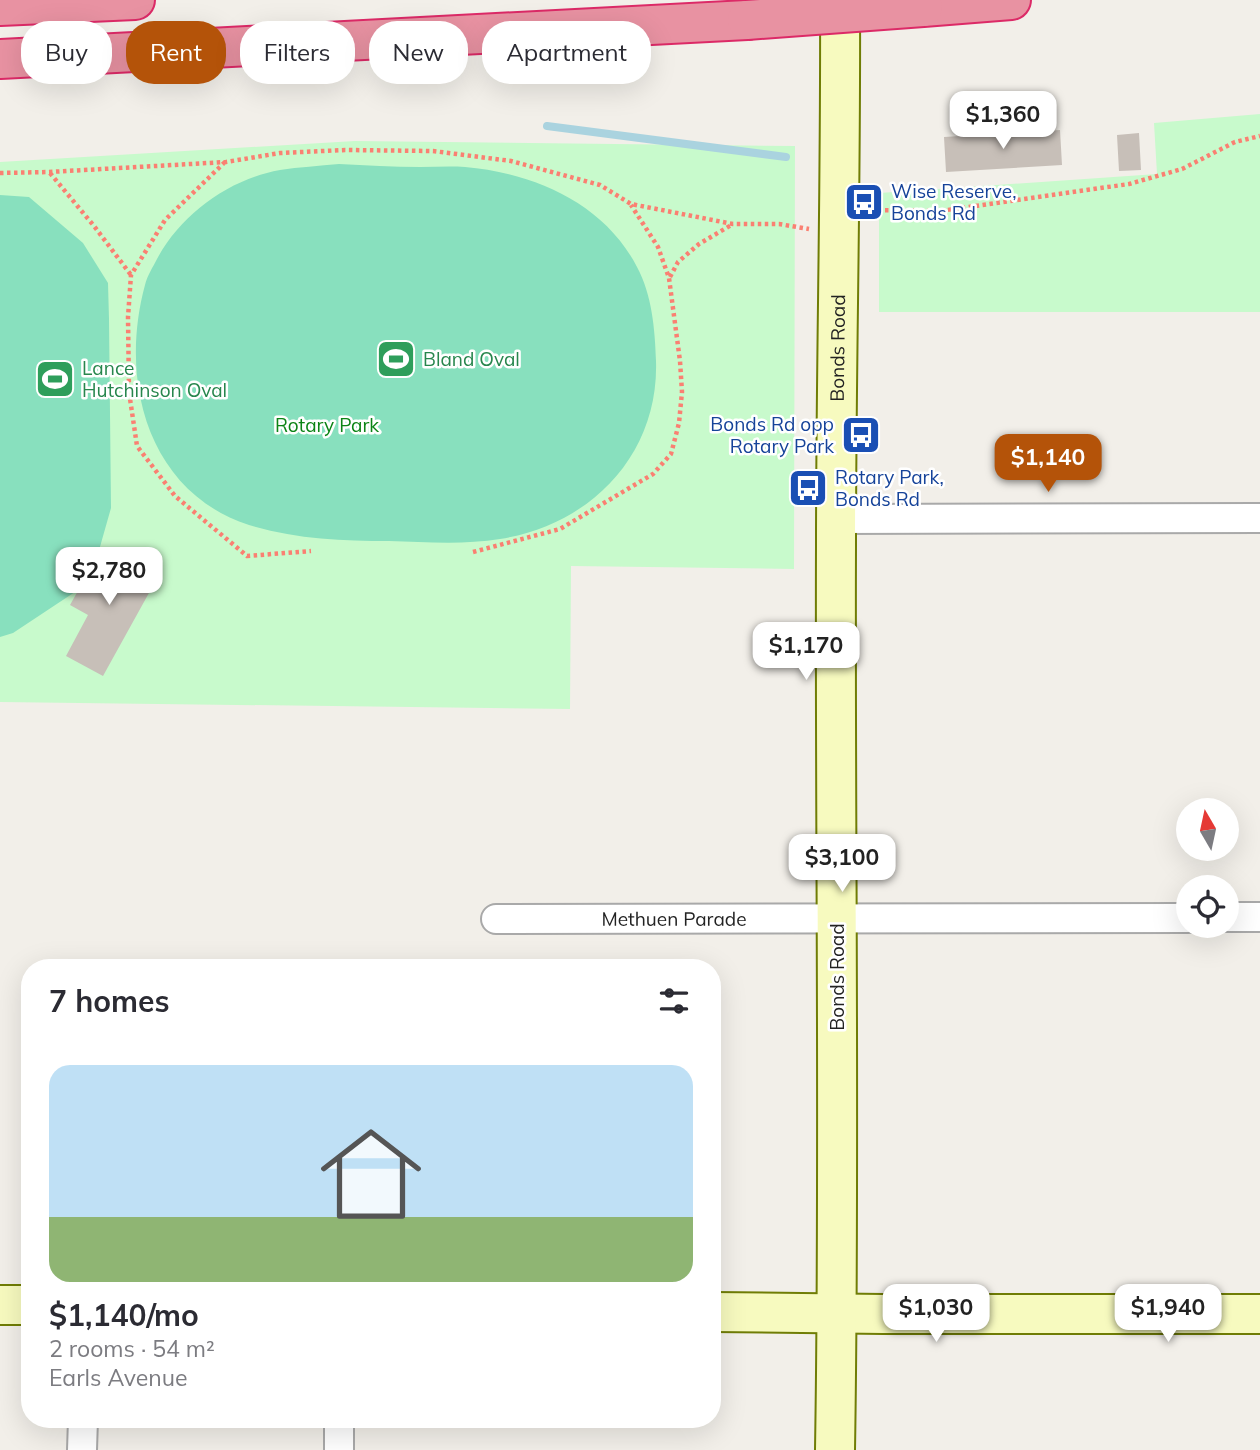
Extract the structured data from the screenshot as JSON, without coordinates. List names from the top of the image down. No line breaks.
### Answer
{"streets":{"main road":["Bonds Road"],"street":["Methuen Parade"]},"crossings":[["Bonds Road","Methuen Parade"]],"parks":["Rotary Park"],"places":{"bus stop":["Wise Reserve, Bonds Rd","Bonds Rd opp Rotary Park","Rotary Park, Bonds Rd"],"sports":["Bland Oval","Lance Hutchinson Oval"]},"north":"top","page":{"chip":["Buy","Rent","Filters","New","Apartment"],"price":["$1,360","$1,140","$2,780","$1,170","$3,100","$1,030","$1,940"],"heading":"7 homes","list":[{"name":"$1,140/mo","note":"2 rooms · 54 m² · Earls Avenue"}]}}
